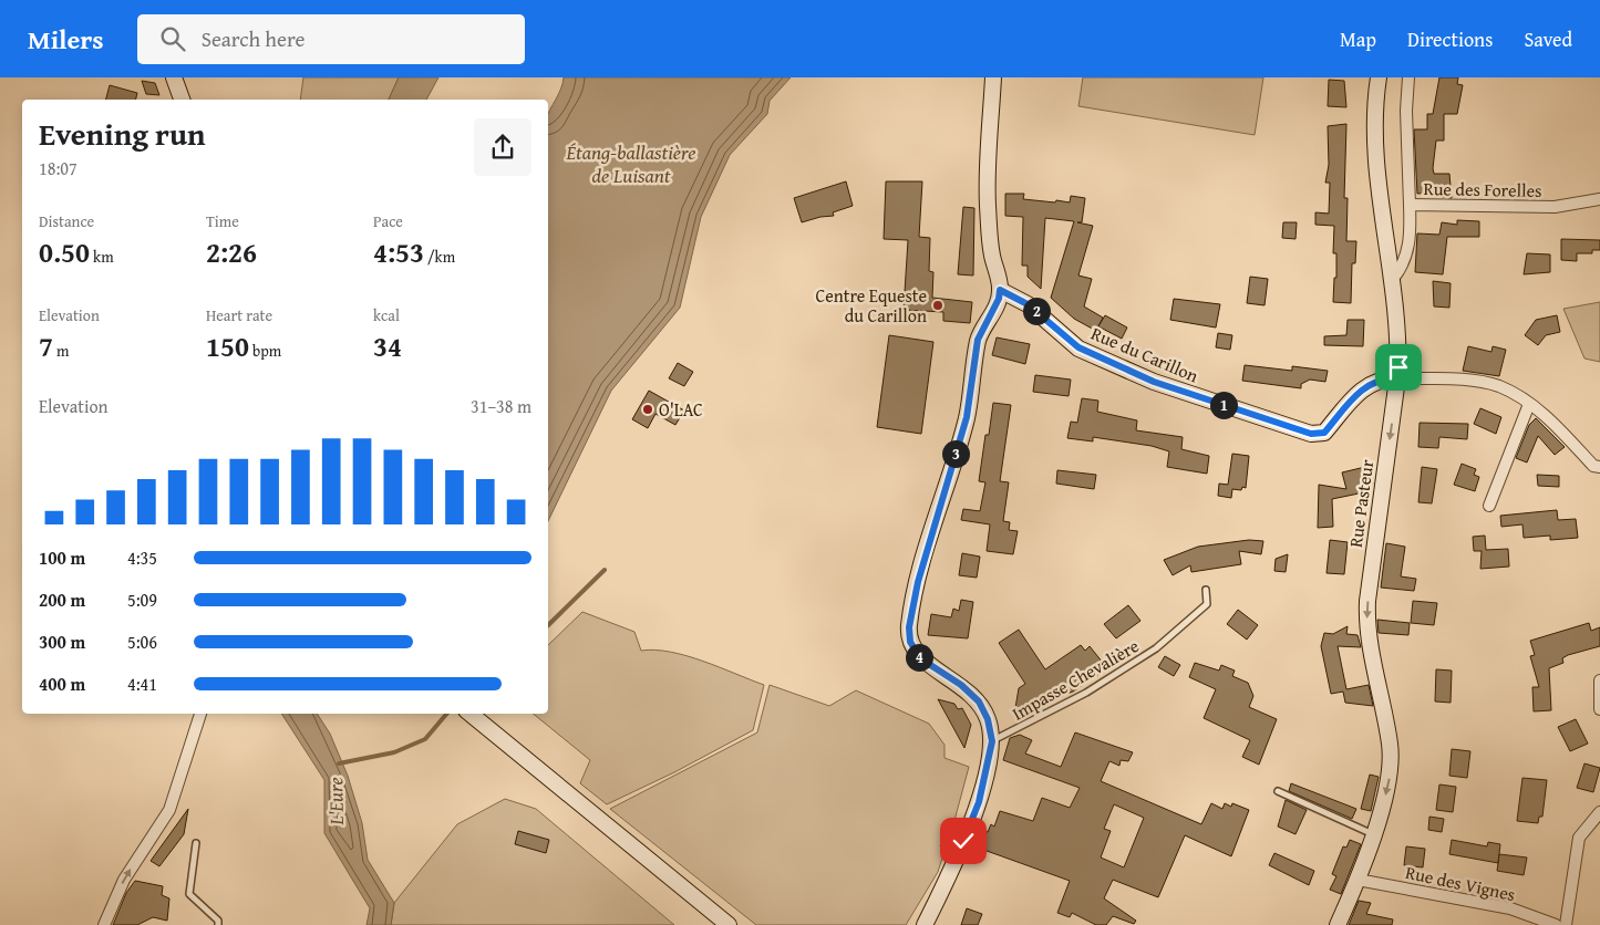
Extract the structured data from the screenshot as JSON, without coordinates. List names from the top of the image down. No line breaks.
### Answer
{"streets":{"street":["Rue des Forelles","Rue du Carillon","Rue Pasteur","Rue des Vignes"],"lane":["Impasse Chevalière"]},"crossings":[["Rue des Forelles","Rue Pasteur"],["Rue du Carillon","Rue Pasteur"],["Rue Pasteur","Rue des Vignes"]],"one_way":["Rue Pasteur"],"water":["Étang-ballastière de Luisant","L'Eure"],"places":["Centre Equeste du Carillon","O'LAC"],"page":{"header":"Milers","search":"Search here","nav":["Map","Directions","Saved"],"heading":["Evening run","18:07"],"stats":[["Distance","0.50 km"],["Time","2:26"],["Pace","4:53 /km"],["Elevation","7 m"],["Heart rate","150 bpm"],["kcal","34"]],"pins":["2","1","3","4"],"chart":["Elevation","31–38 m"],"list":[{"name":"100 m","note":"4:35"},{"name":"200 m","note":"5:09"},{"name":"300 m","note":"5:06"},{"name":"400 m","note":"4:41"}]}}
